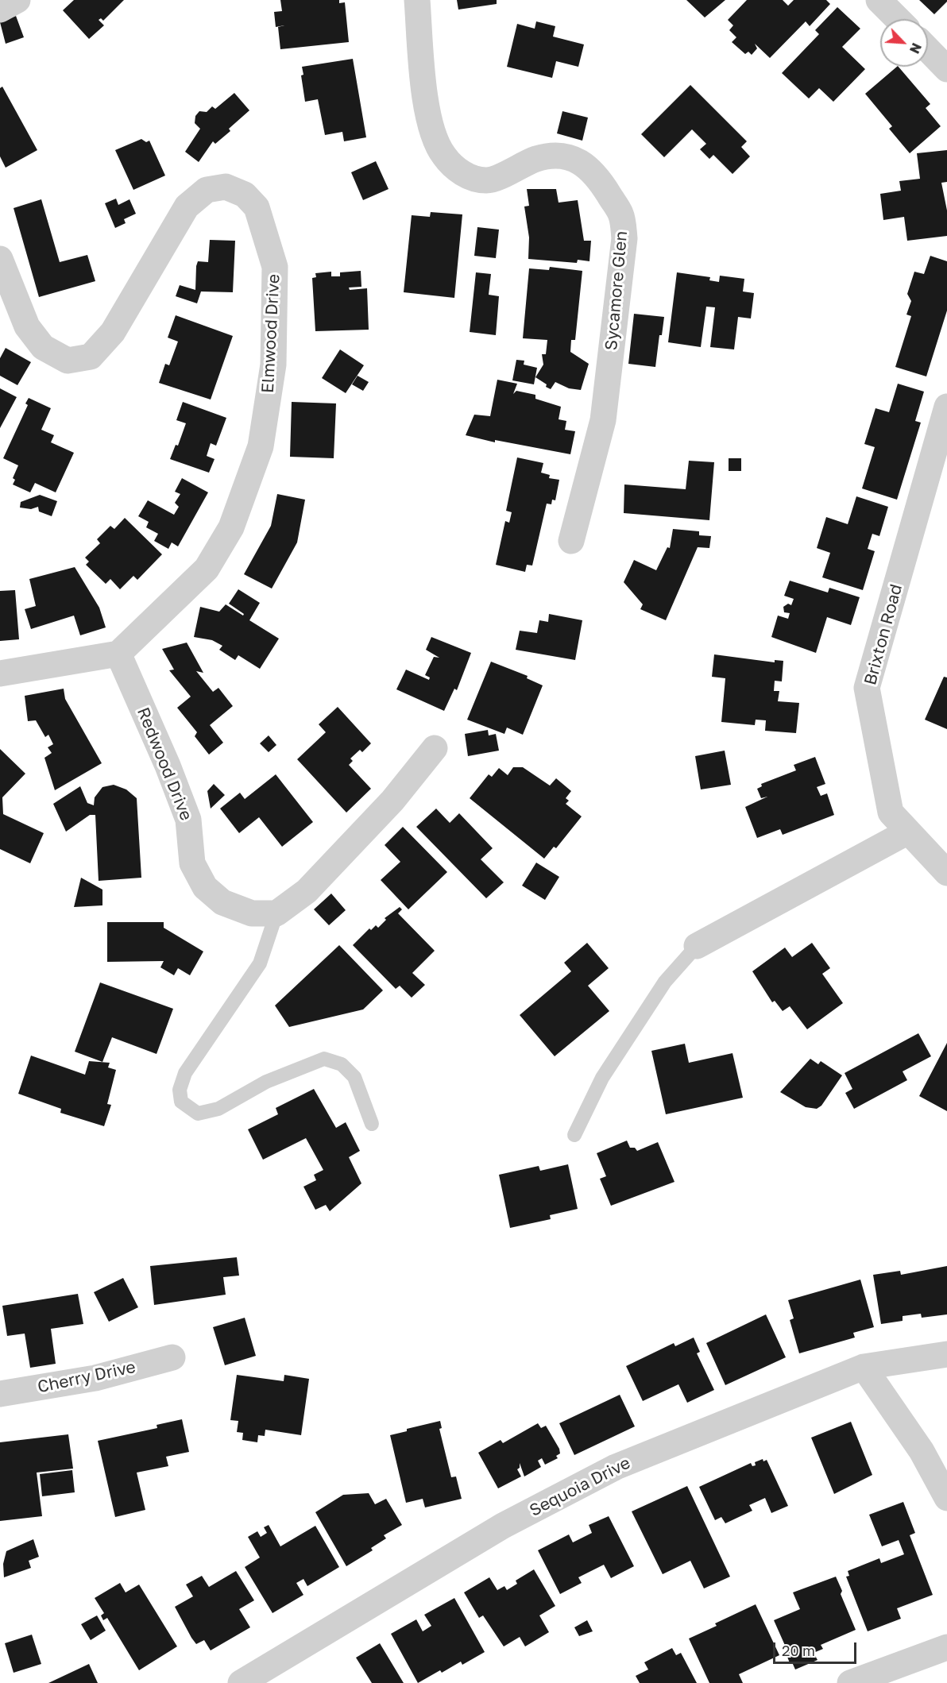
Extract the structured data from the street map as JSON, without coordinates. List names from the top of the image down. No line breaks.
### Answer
{"streets":{"street":["Sycamore Glen","Elmwood Drive","Brixton Road","Redwood Drive","Cherry Drive","Sequoia Drive"]},"crossings":[["Elmwood Drive","Redwood Drive"]],"scale_bar":"20 m","north":"bottom right"}
